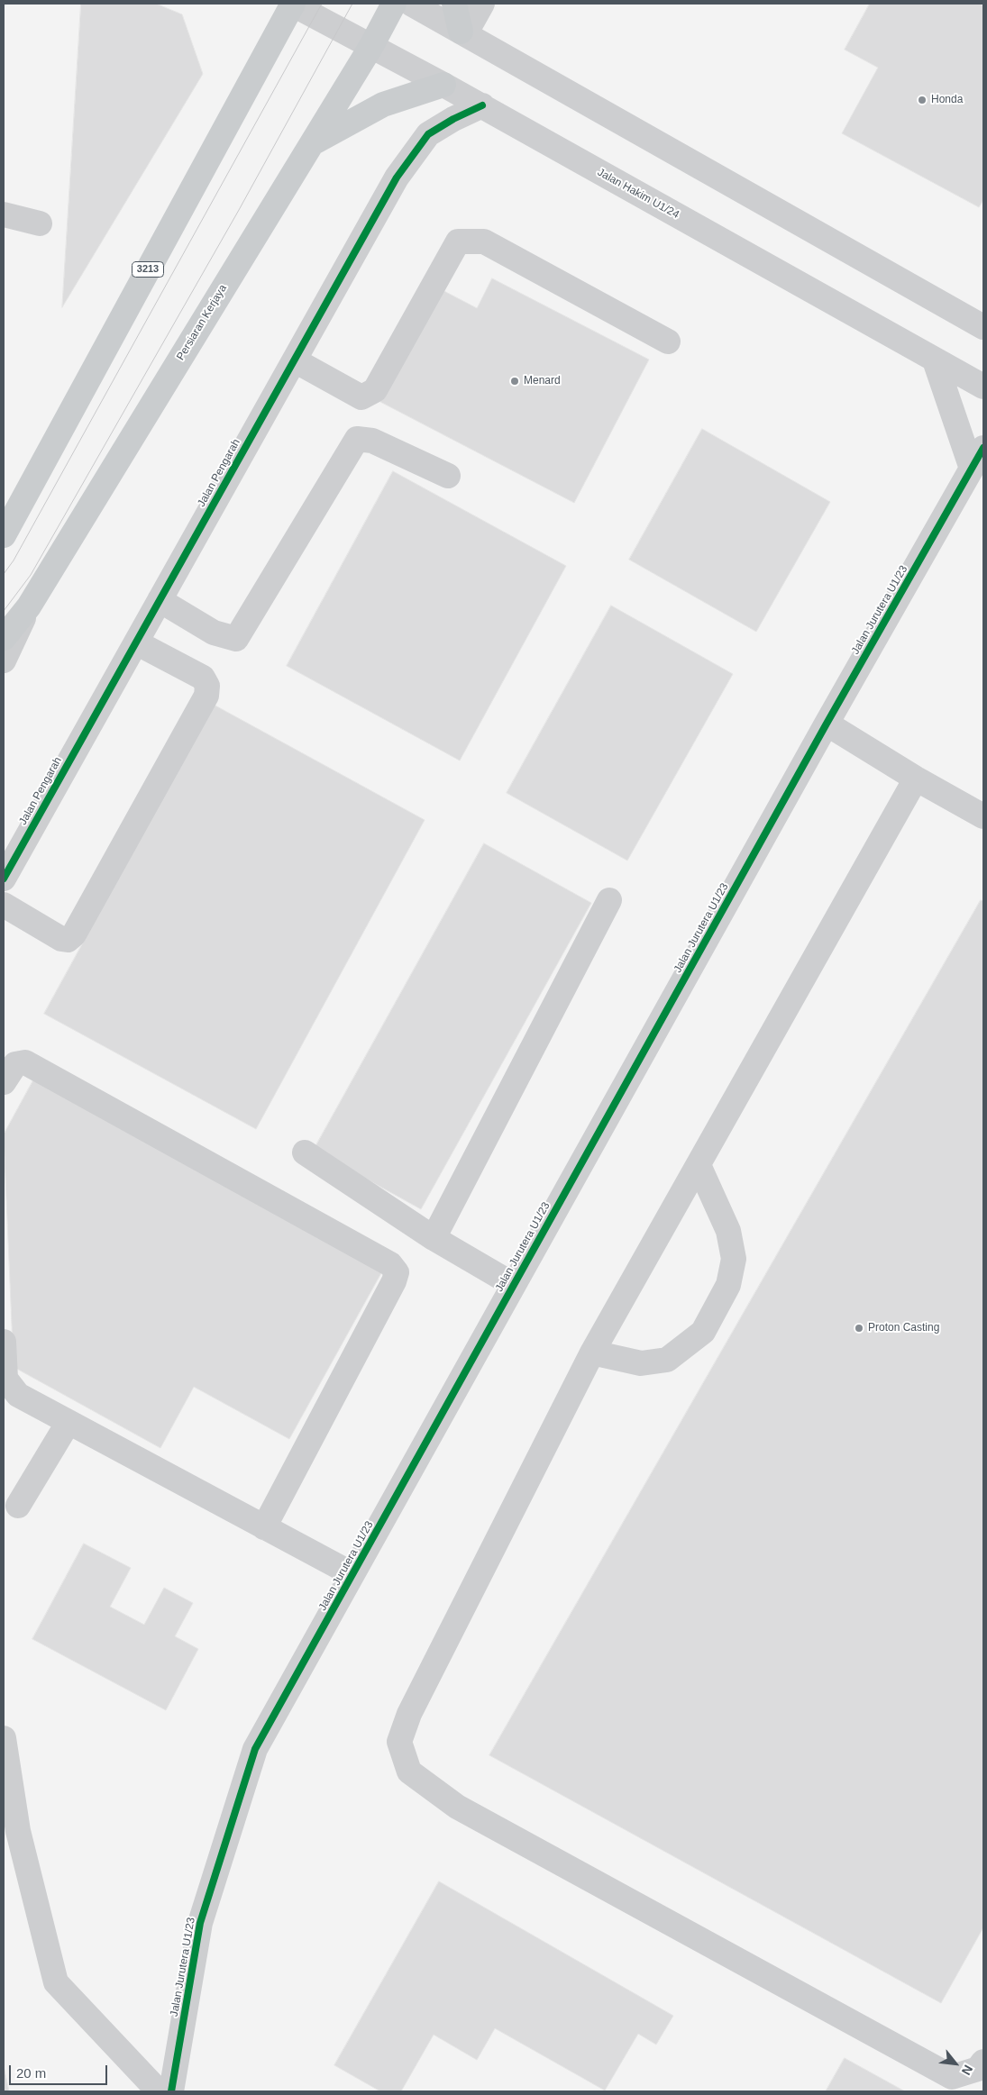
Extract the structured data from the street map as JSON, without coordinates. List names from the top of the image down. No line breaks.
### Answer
{"streets":{"main road":["3213","Persiaran Kerjaya"],"street":["Jalan Hakim U1/24","Jalan Pengarah","Jalan Jurutera U1/23"]},"crossings":[["Jalan Hakim U1/24","3213"],["Jalan Hakim U1/24","Persiaran Kerjaya"],["Jalan Hakim U1/24","Jalan Pengarah"]],"places":["Honda","Menard","Proton Casting"],"scale_bar":"20 m","north":"bottom right"}
